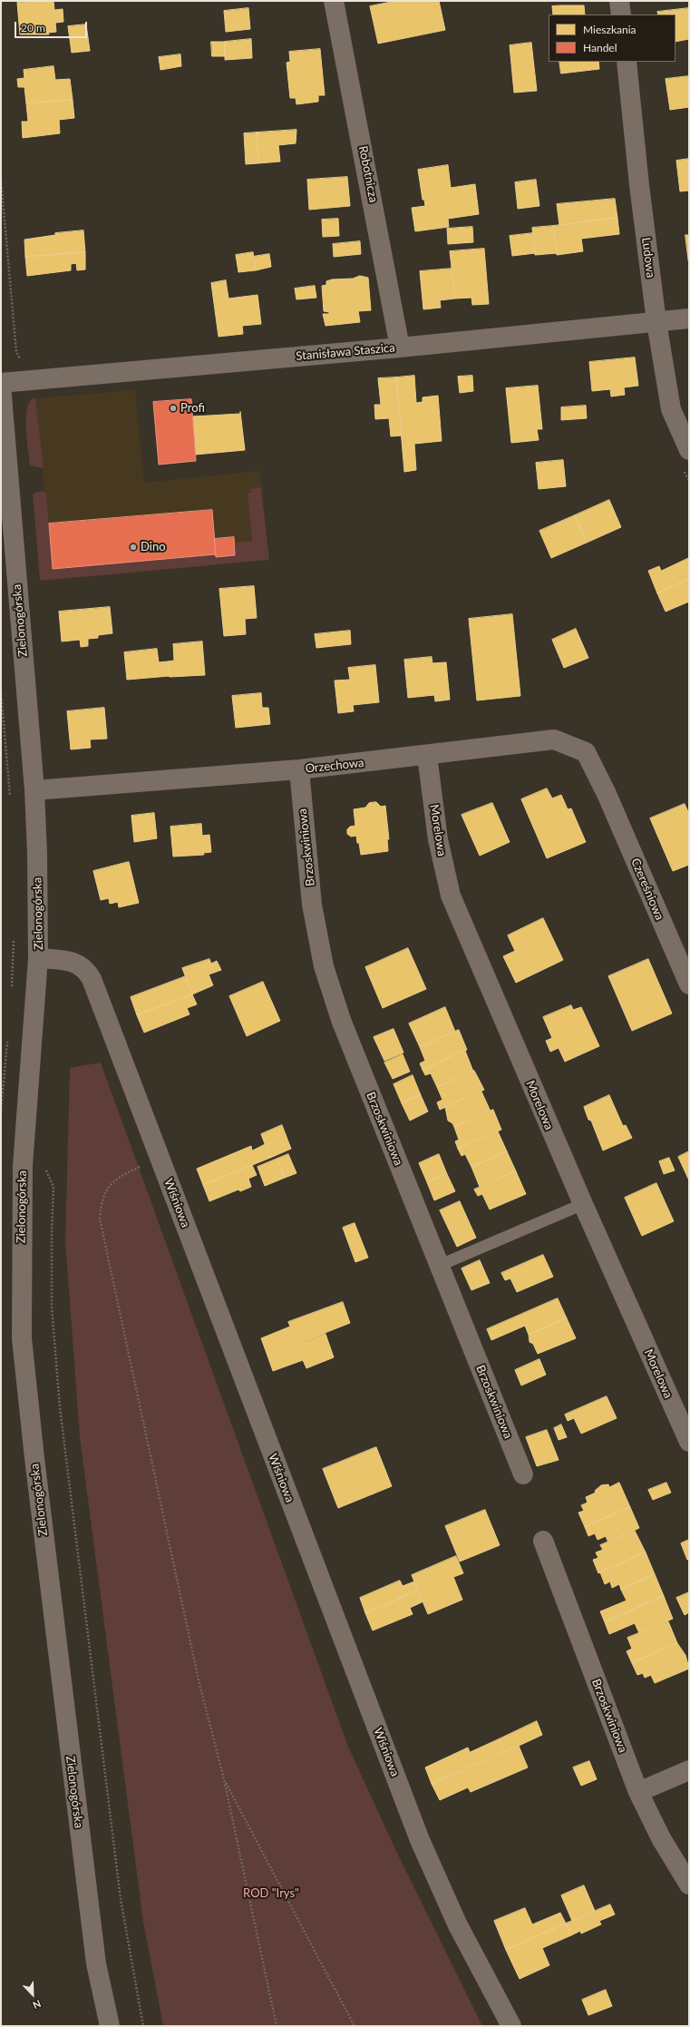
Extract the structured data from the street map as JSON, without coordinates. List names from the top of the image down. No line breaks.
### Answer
{"streets":{"street":["Robotnicza","Ludowa","Stanisława Staszica","Zielonogórska","Orzechowa","Morelowa","Brzoskwiniowa","Czereśniowa","Wiśniowa"]},"crossings":[["Robotnicza","Stanisława Staszica"],["Ludowa","Stanisława Staszica"],["Stanisława Staszica","Zielonogórska"],["Zielonogórska","Orzechowa"],["Zielonogórska","Wiśniowa"],["Orzechowa","Morelowa"],["Orzechowa","Brzoskwiniowa"],["Orzechowa","Czereśniowa"]],"parks":["ROD \"Irys\""],"places":["Profi","Dino"],"legend":["Mieszkania","Handel"],"scale_bar":"20 m","north":"bottom right"}
